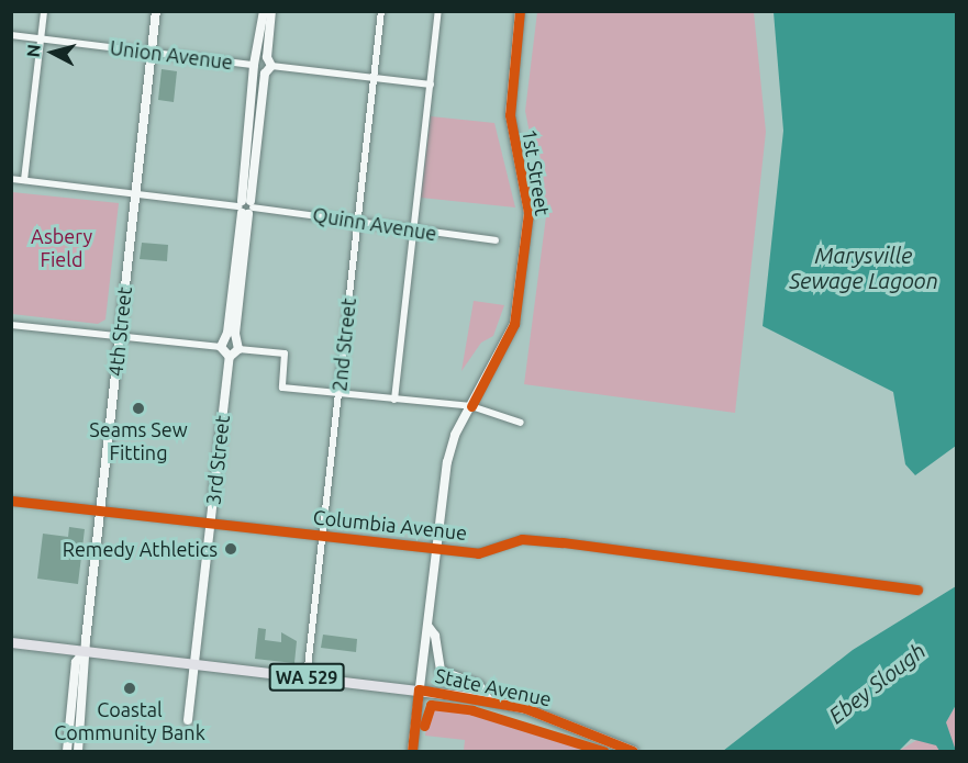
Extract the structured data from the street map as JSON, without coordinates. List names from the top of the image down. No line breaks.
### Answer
{"streets":{"main road":["WA 529","State Avenue"],"street":["Union Avenue","1st Street","Quinn Avenue","4th Street","2nd Street","3rd Street","Columbia Avenue"]},"crossings":[["Union Avenue","4th Street"],["Union Avenue","2nd Street"],["1st Street","Columbia Avenue"],["1st Street","State Avenue"],["Quinn Avenue","4th Street"],["Quinn Avenue","2nd Street"],["4th Street","Columbia Avenue"],["4th Street","State Avenue"],["2nd Street","Columbia Avenue"],["2nd Street","State Avenue"],["3rd Street","Columbia Avenue"],["3rd Street","State Avenue"]],"water":["Marysville Sewage Lagoon","Ebey Slough"],"parks":["Asbery Field"],"places":["Seams Sew Fitting","Remedy Athletics","Coastal Community Bank"],"north":"left"}
